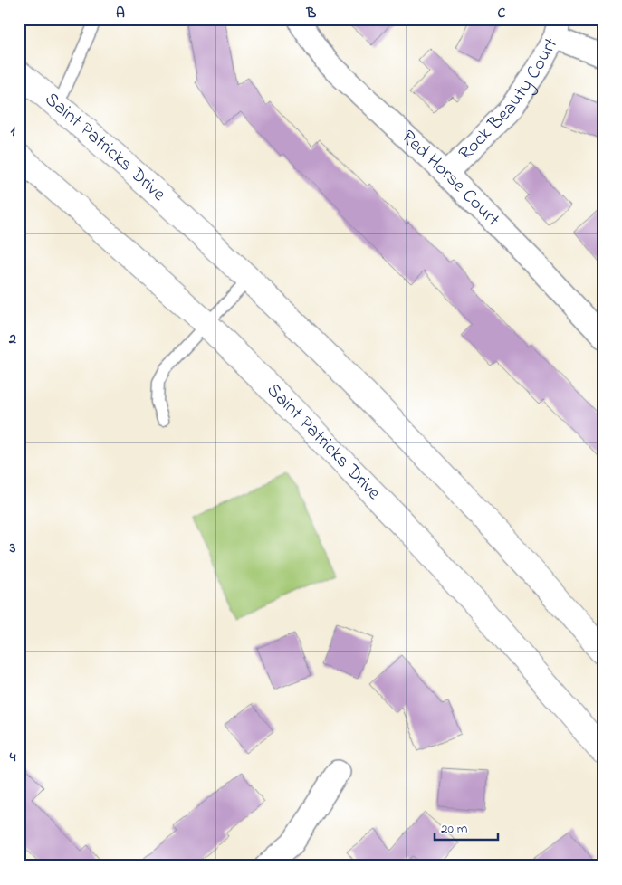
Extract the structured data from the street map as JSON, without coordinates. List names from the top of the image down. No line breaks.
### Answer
{"streets":{"main road":["Saint Patricks Drive"],"street":["Rock Beauty Court","Red Horse Court"]},"crossings":[["Rock Beauty Court","Red Horse Court"]],"scale_bar":"20 m","grid":{"columns":["A","B","C"],"rows":["1","2","3","4"]}}
